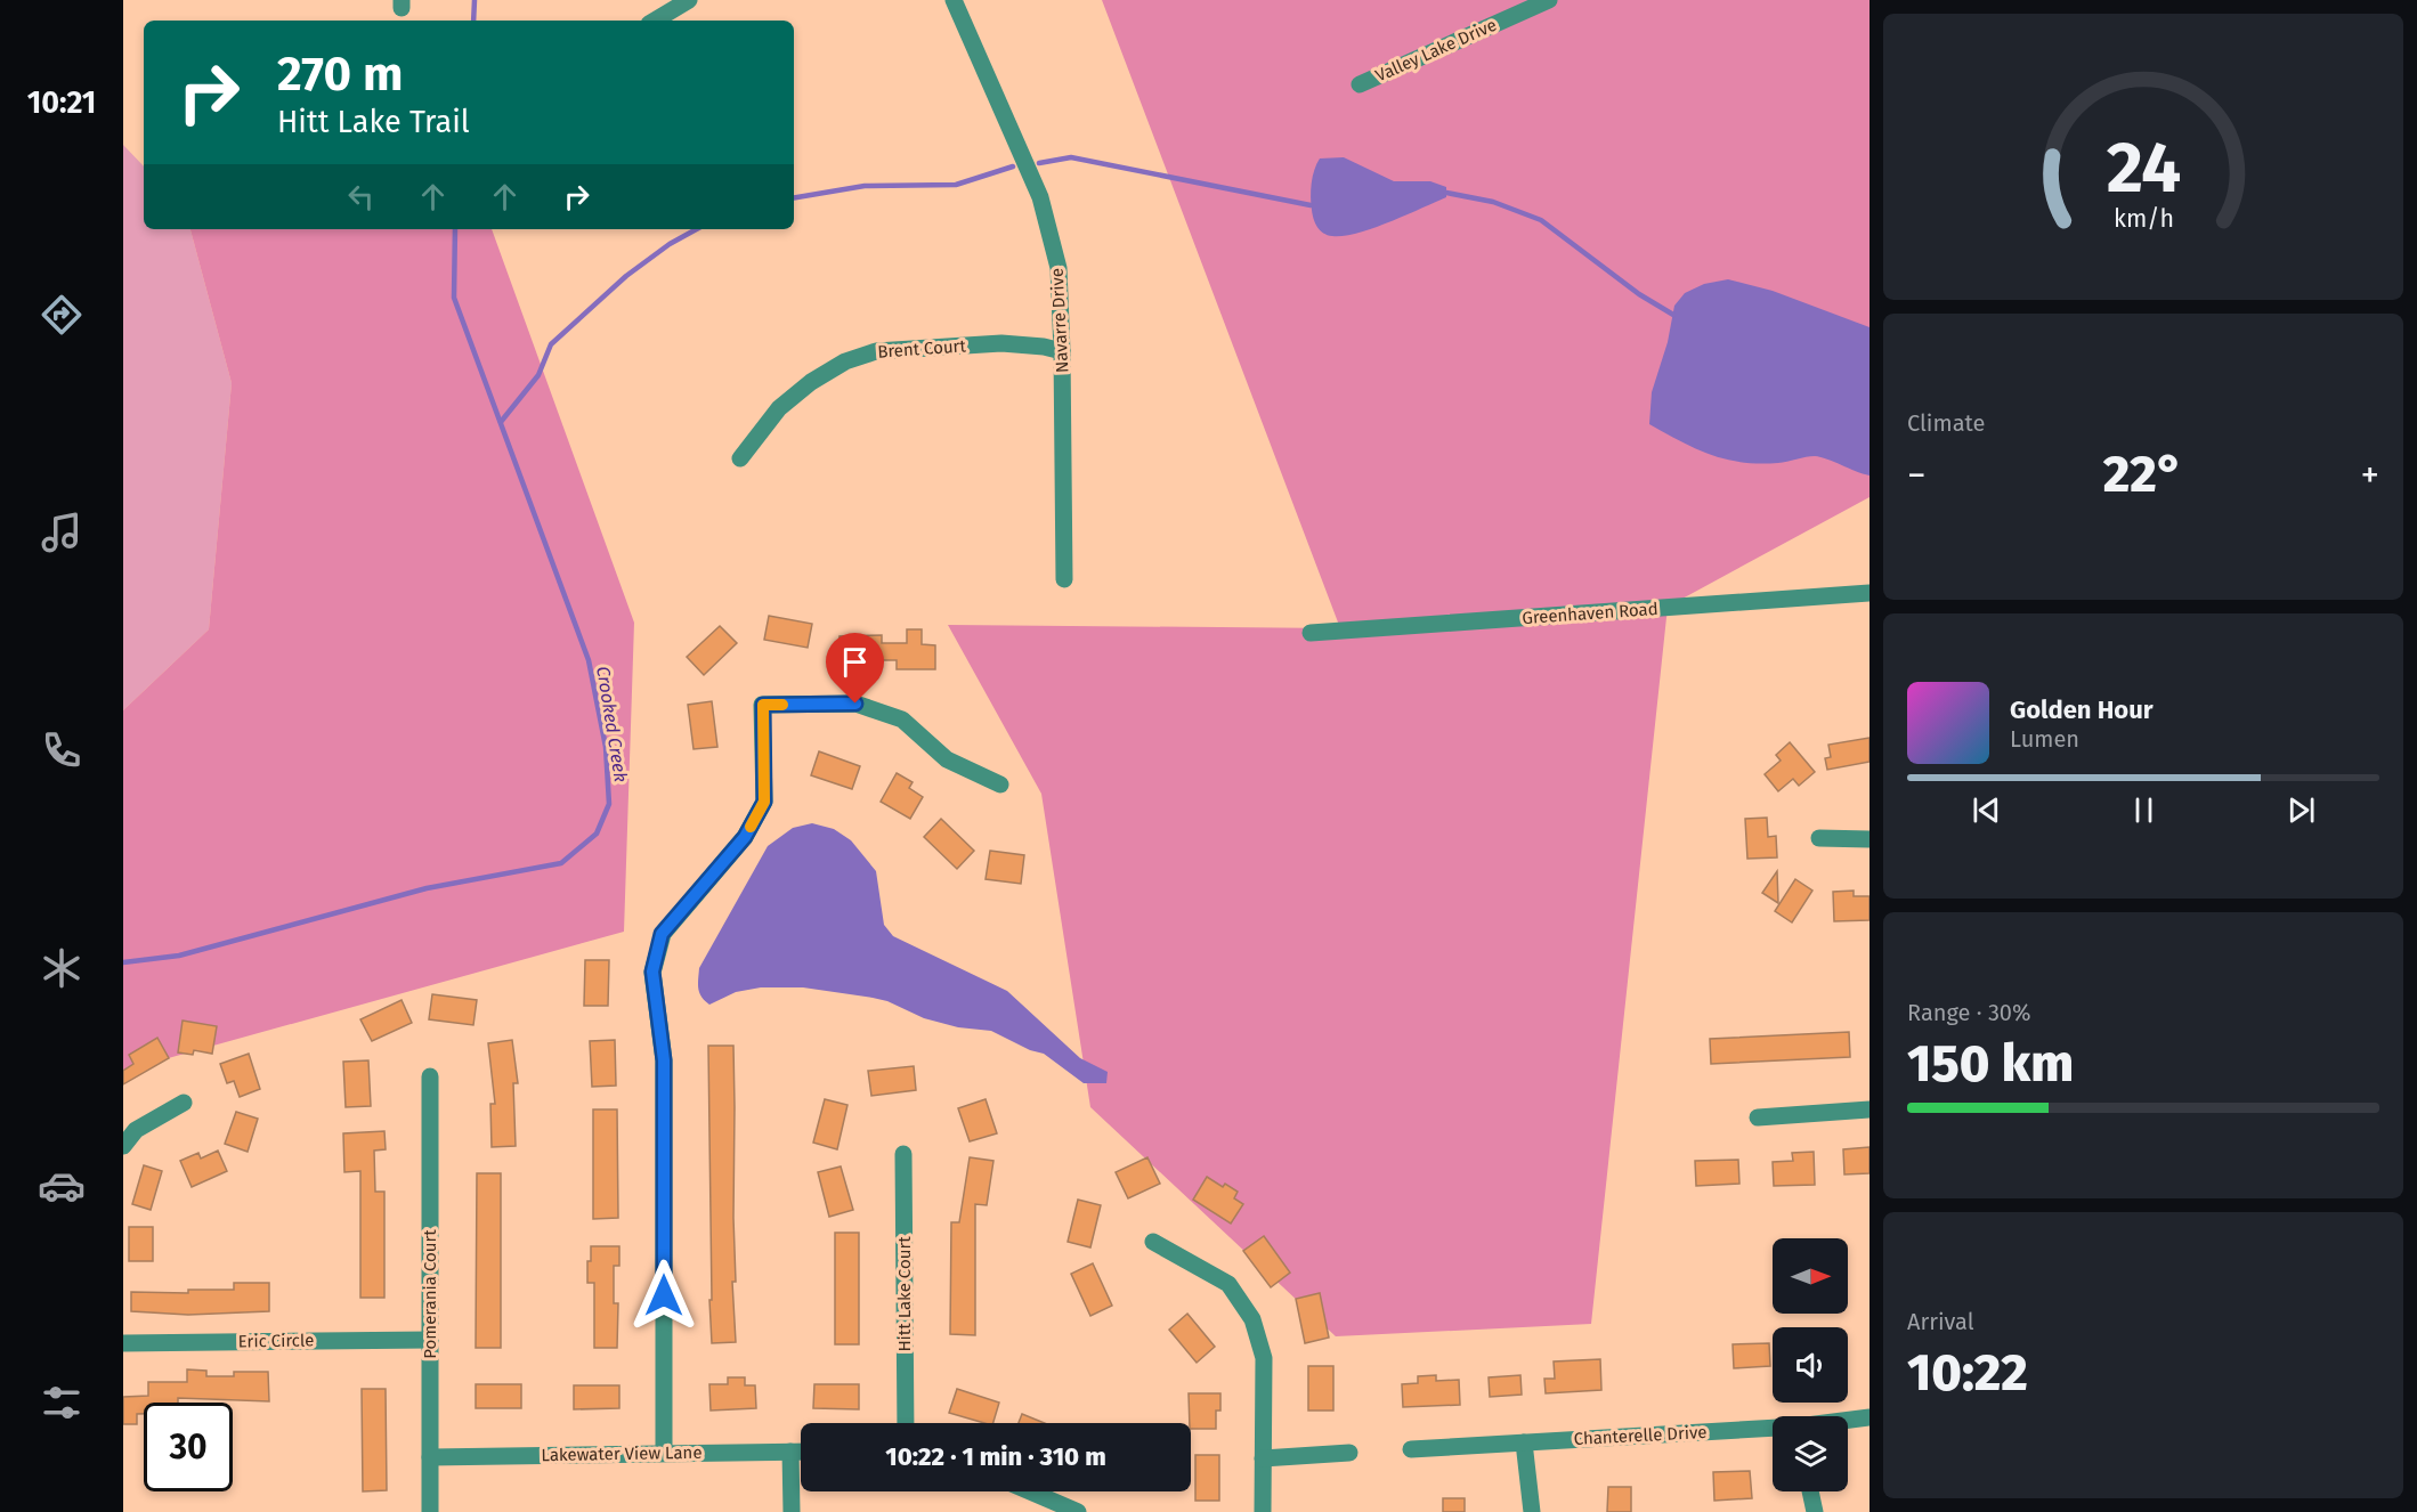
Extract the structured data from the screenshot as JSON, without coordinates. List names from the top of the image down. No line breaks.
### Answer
{"streets":{"street":["Valley Lake Drive","Navarre Drive","Brent Court","Greenhaven Road","Pomerania Court","Hitt Lake Court","Eric Circle","Chanterelle Drive","Lakewater View Lane"]},"crossings":[["Navarre Drive","Brent Court"],["Pomerania Court","Eric Circle"],["Pomerania Court","Lakewater View Lane"]],"water":["Crooked Creek"],"north":"right","page":{"tabs":"10:21","turn":["270 m","Hitt Lake Trail"],"tile":["Climate",["Range · 30%","150 km"],["Arrival","10:22"]],"heat":["−","22°","+"],"song":["Golden Hour","Lumen"],"limit":"30","trip":"10:22 · 1 min · 310 m","gauge":["24","km/h"]}}
